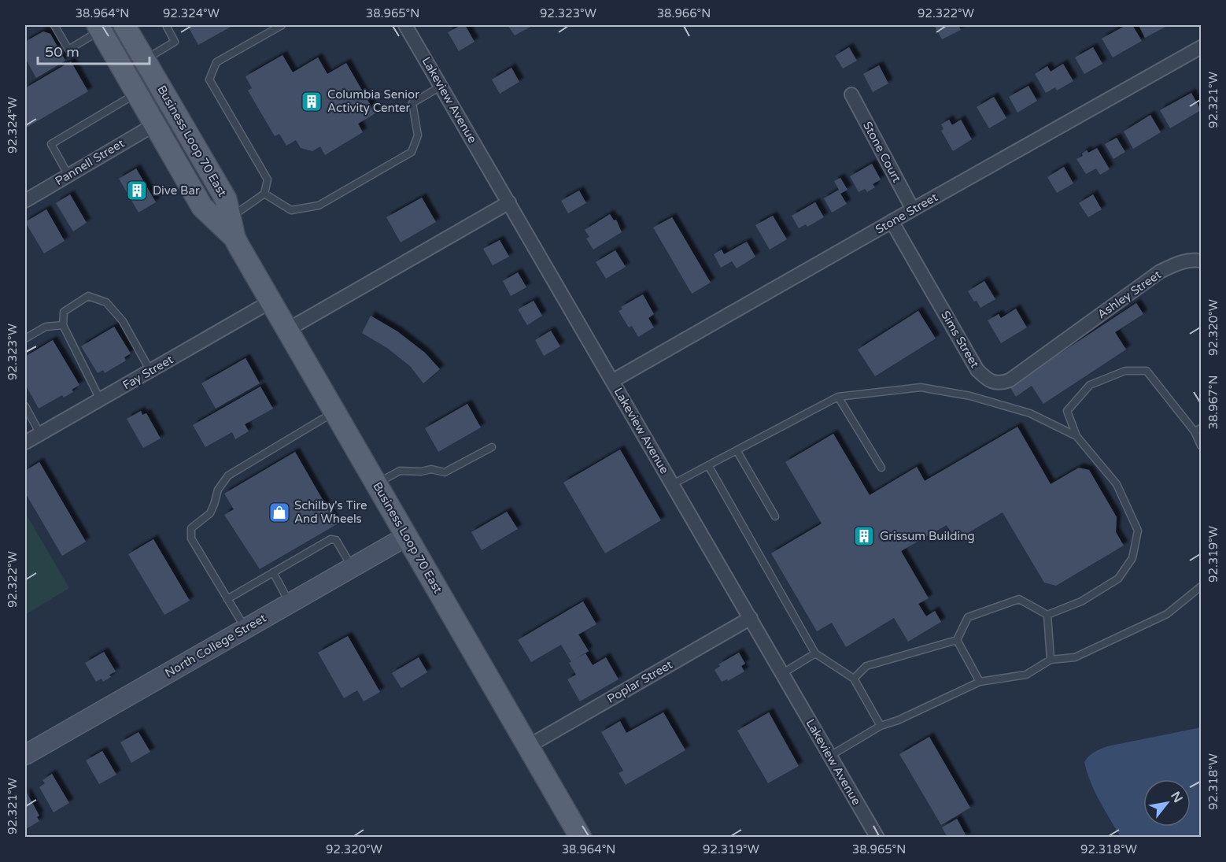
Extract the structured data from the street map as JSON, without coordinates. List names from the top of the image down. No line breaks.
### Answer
{"streets":{"main road":["Business Loop 70 East","North College Street"],"street":["Lakeview Avenue","Stone Court","Pannell Street","Stone Street","Ashley Street","Sims Street","Fay Street","Poplar Street"]},"crossings":[["Lakeview Avenue","Stone Street"],["Lakeview Avenue","Poplar Street"],["Business Loop 70 East","Pannell Street"],["Business Loop 70 East","Fay Street"],["Business Loop 70 East","North College Street"],["Business Loop 70 East","Poplar Street"],["Stone Court","Stone Street"],["Stone Street","Sims Street"],["Ashley Street","Sims Street"]],"places":{"building":["Columbia Senior Activity Center","Dive Bar","Grissum Building"],"shop":["Schilby's Tire And Wheels"]},"scale_bar":"50 m","north":"top right","coordinates":["38.964°N","92.324°W","38.965°N","92.323°W","38.966°N","92.322°W","92.321°W","92.320°W","38.967°N","92.319°W","92.318°W"]}
